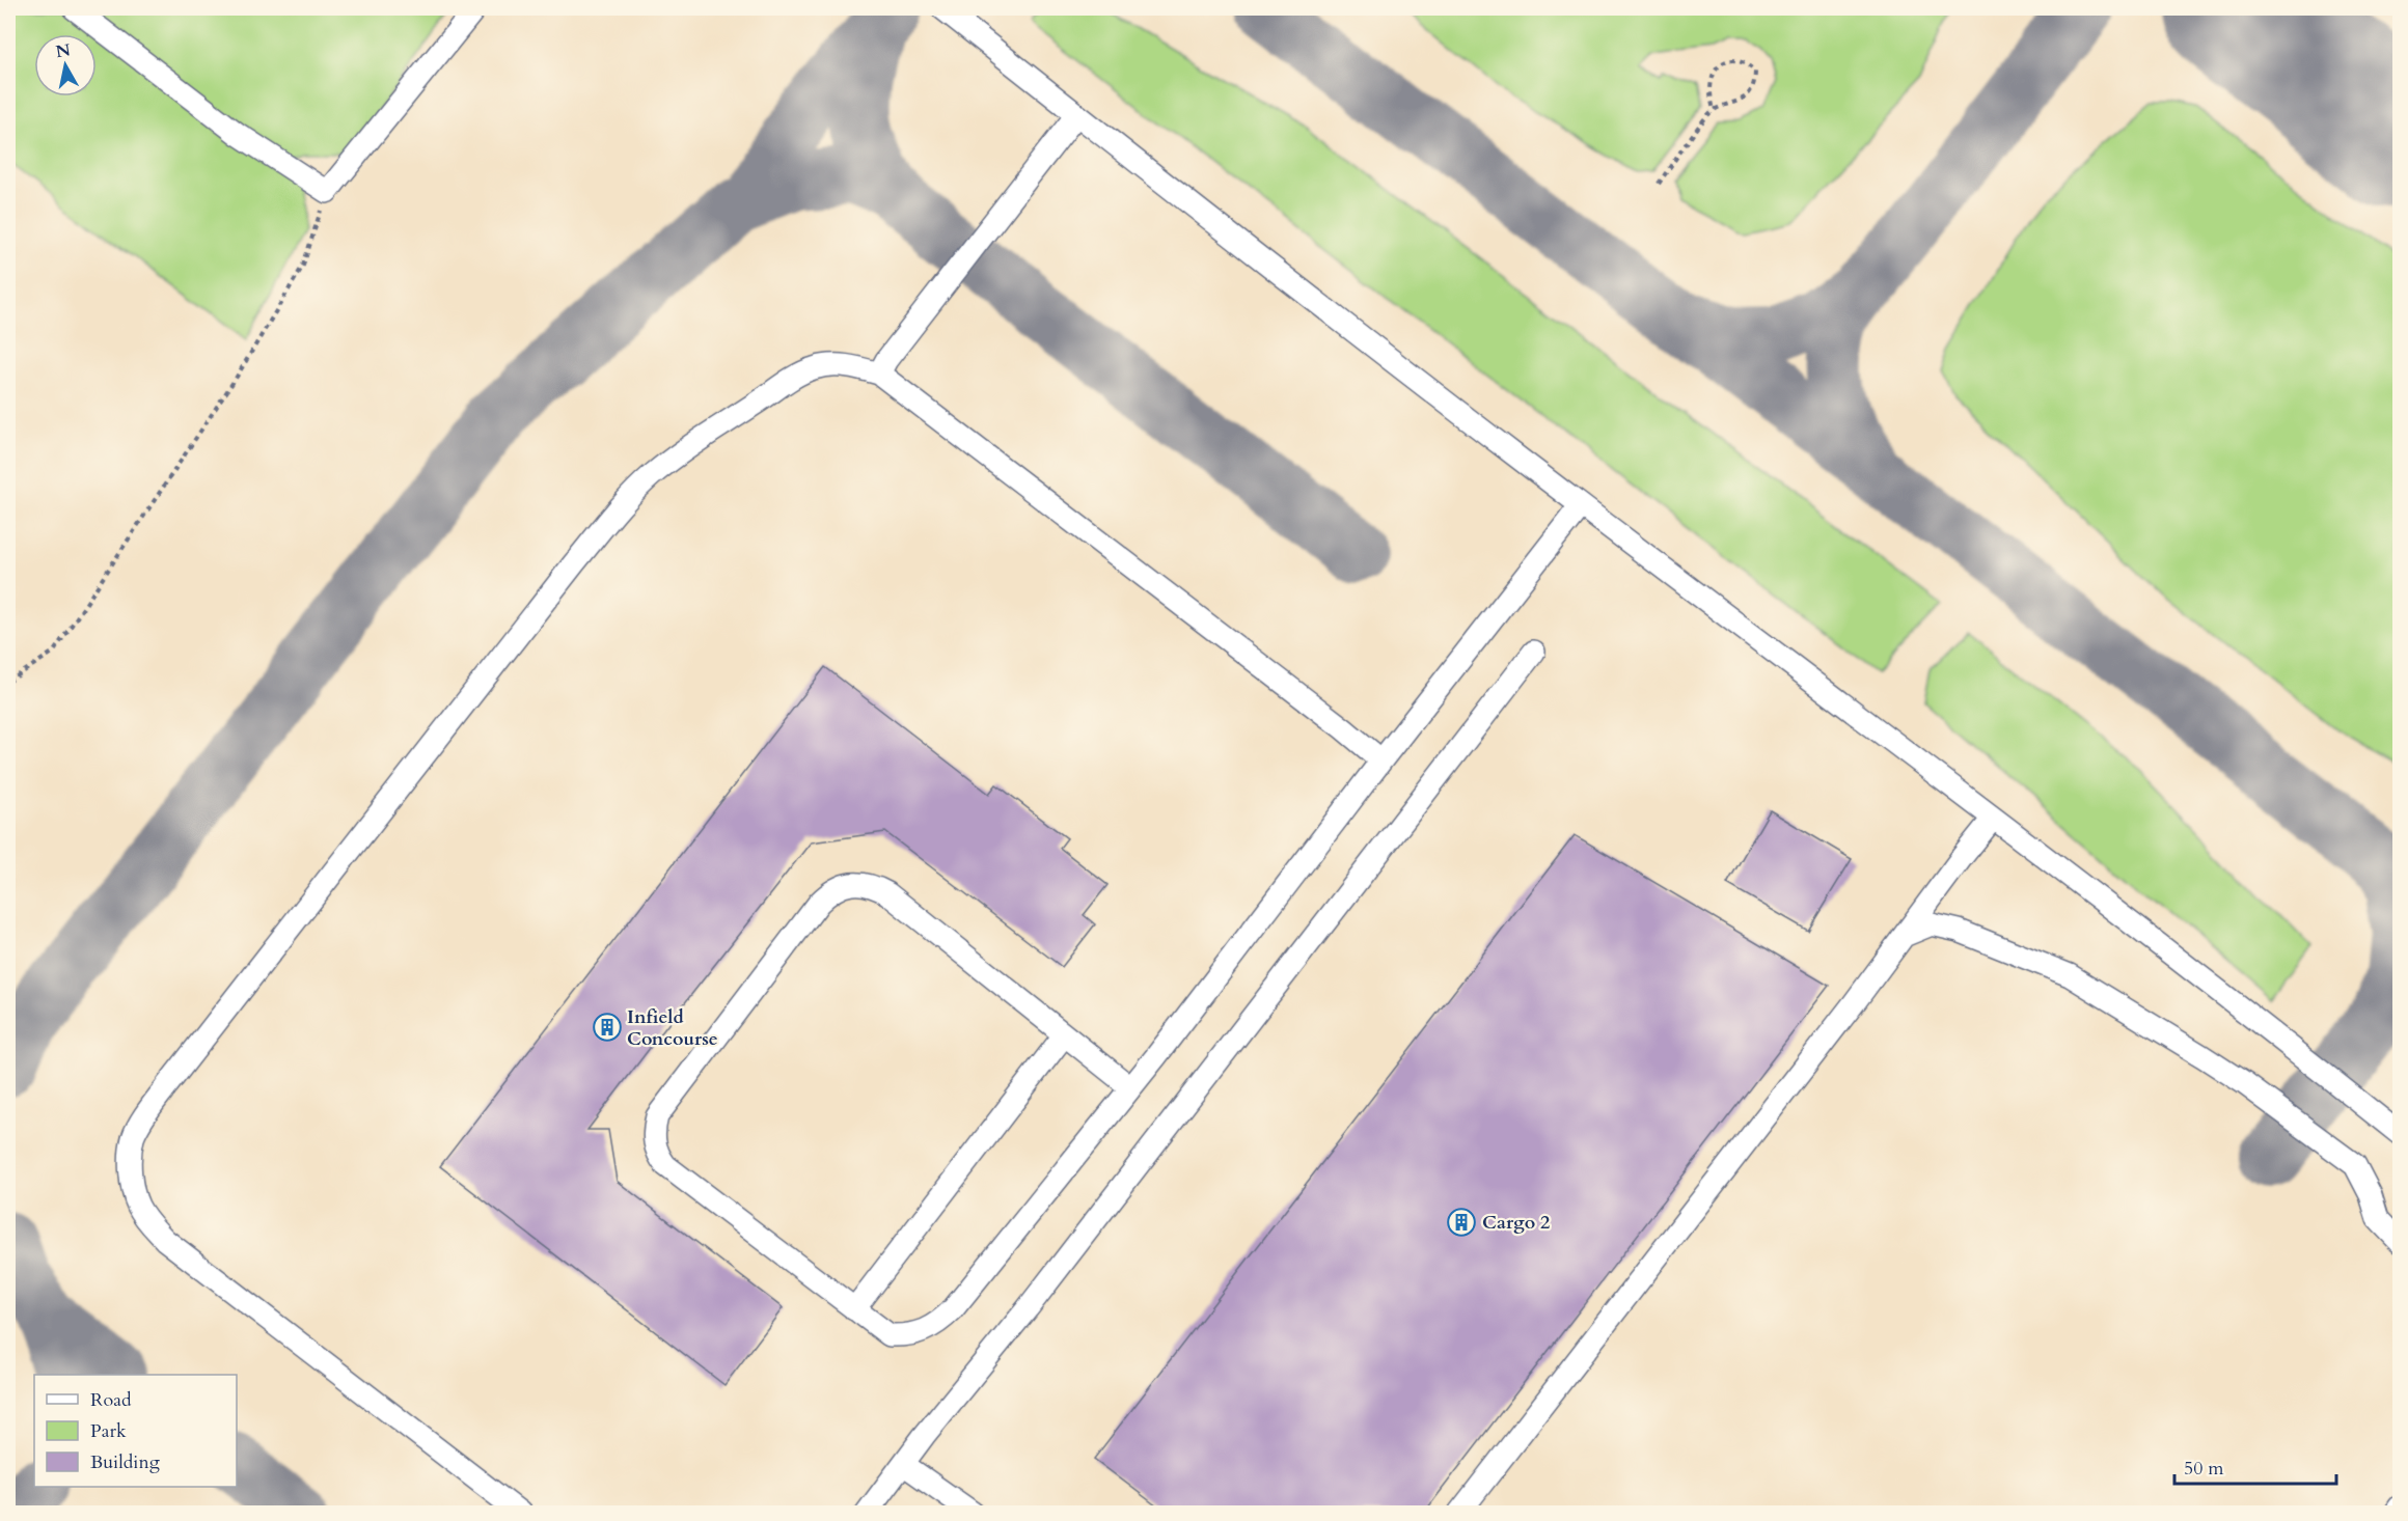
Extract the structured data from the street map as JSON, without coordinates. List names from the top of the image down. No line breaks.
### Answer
{"places":{"building":["Infield Concourse","Cargo 2"]},"legend":["Road","Park","Building"],"scale_bar":"50 m","north":"top"}
